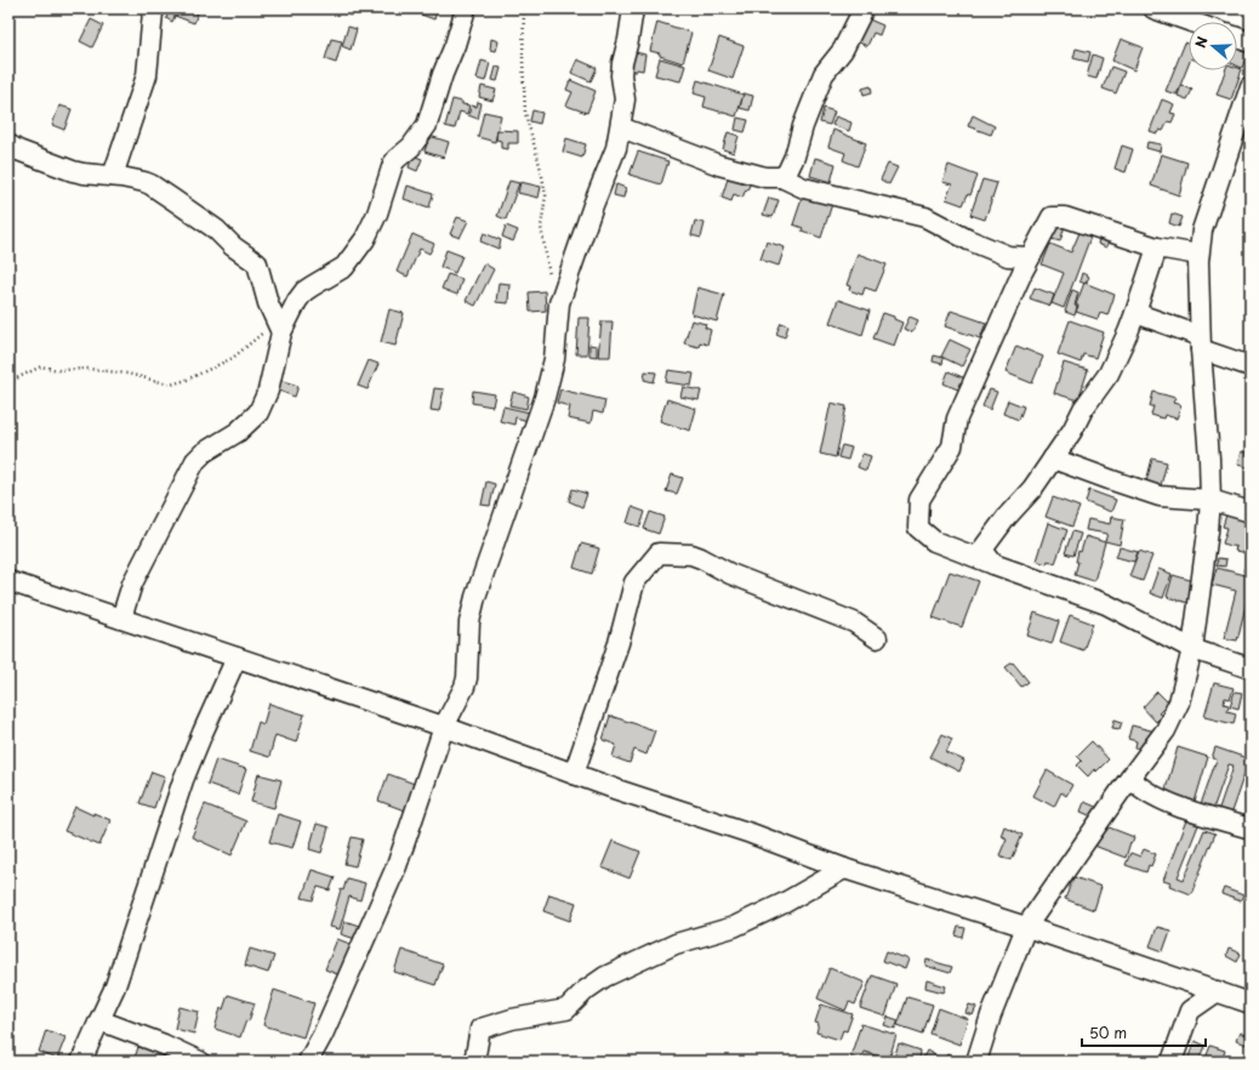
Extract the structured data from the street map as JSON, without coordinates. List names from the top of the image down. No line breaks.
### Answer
{"scale_bar":"50 m","north":"left"}
